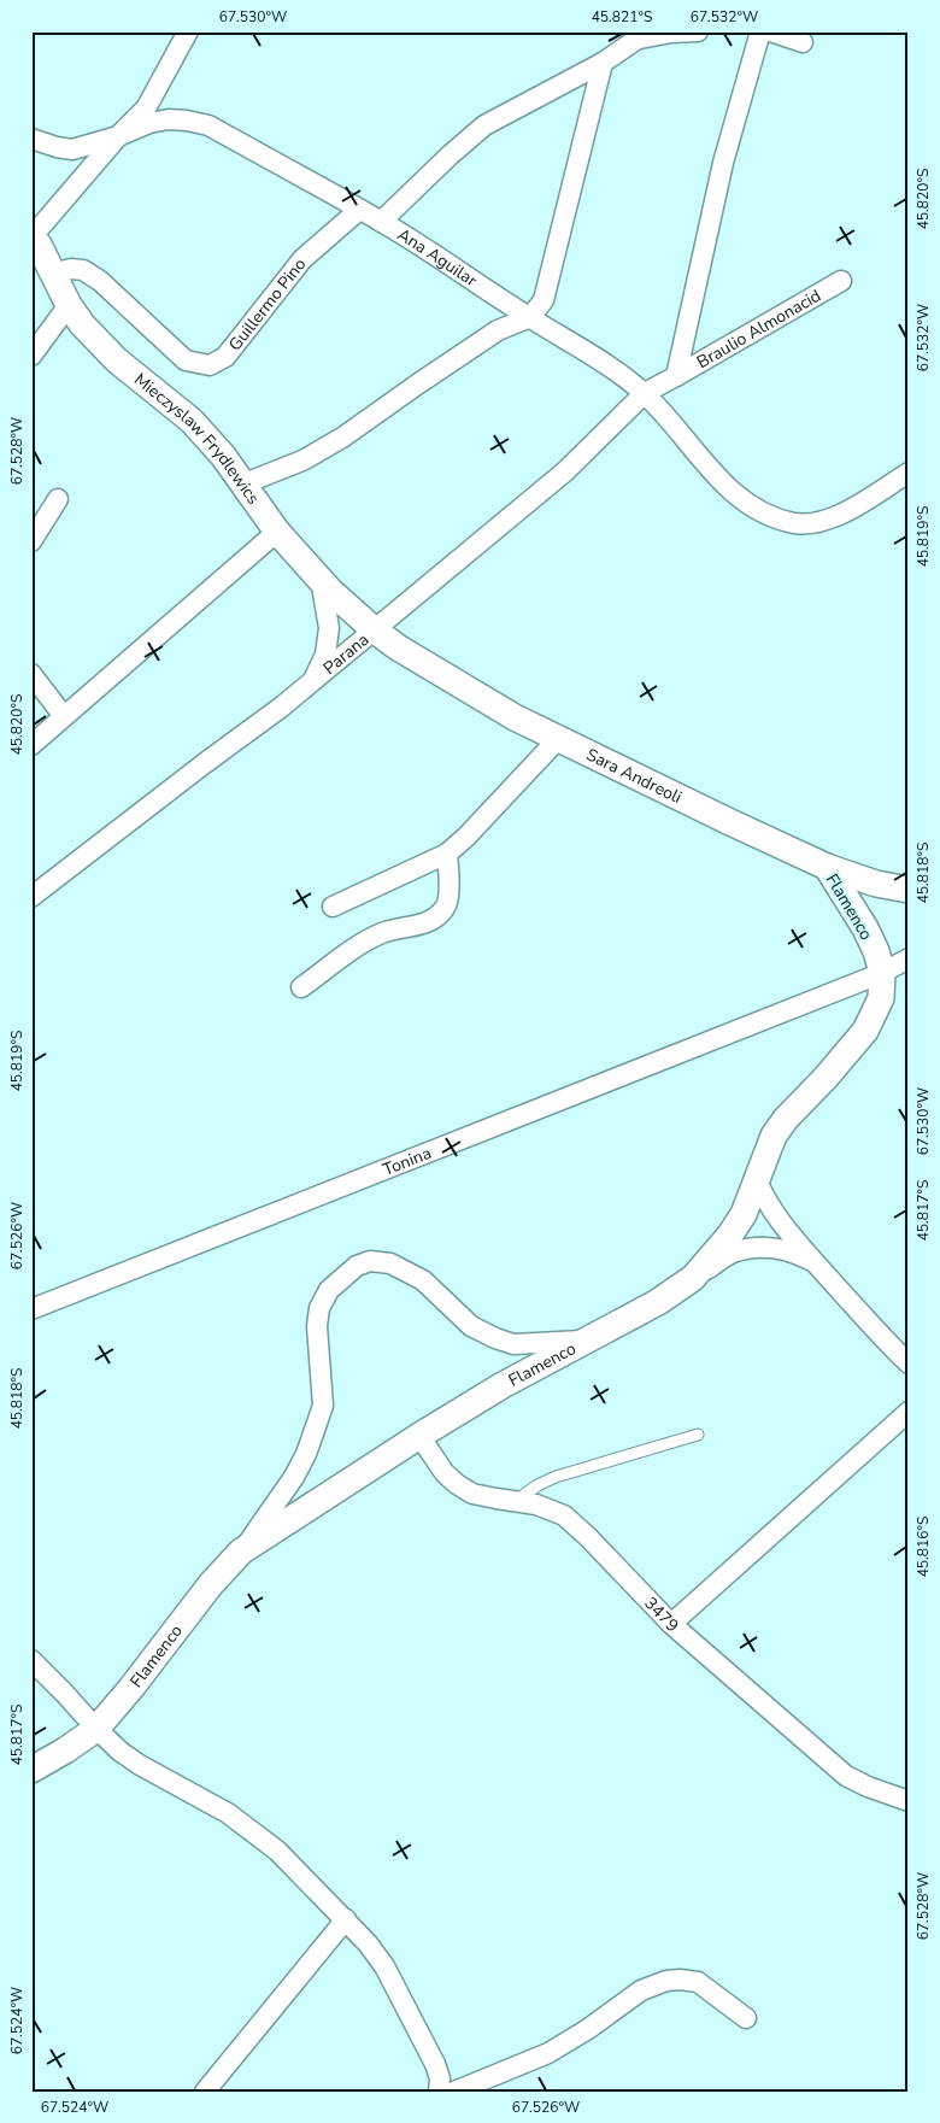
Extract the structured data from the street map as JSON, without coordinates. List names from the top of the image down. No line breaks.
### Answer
{"streets":{"street":["Ana Aguilar","Guillermo Pino","Braulio Almonacid","Mieczyslaw Frydlewics","Parana","Sara Andreoli","Flamenco","Tonina","3479"]},"crossings":[["Ana Aguilar","Guillermo Pino"],["Ana Aguilar","Braulio Almonacid"],["Ana Aguilar","Parana"],["Guillermo Pino","Mieczyslaw Frydlewics"],["Braulio Almonacid","Parana"],["Mieczyslaw Frydlewics","Parana"],["Mieczyslaw Frydlewics","Sara Andreoli"],["Parana","Sara Andreoli"],["Sara Andreoli","Flamenco"],["Flamenco","Tonina"],["Flamenco","3479"]],"coordinates":["67.530°W","45.821°S","67.532°W","45.820°S","67.528°W","45.819°S","45.818°S","45.817°S","67.526°W","45.816°S","67.524°W"]}
